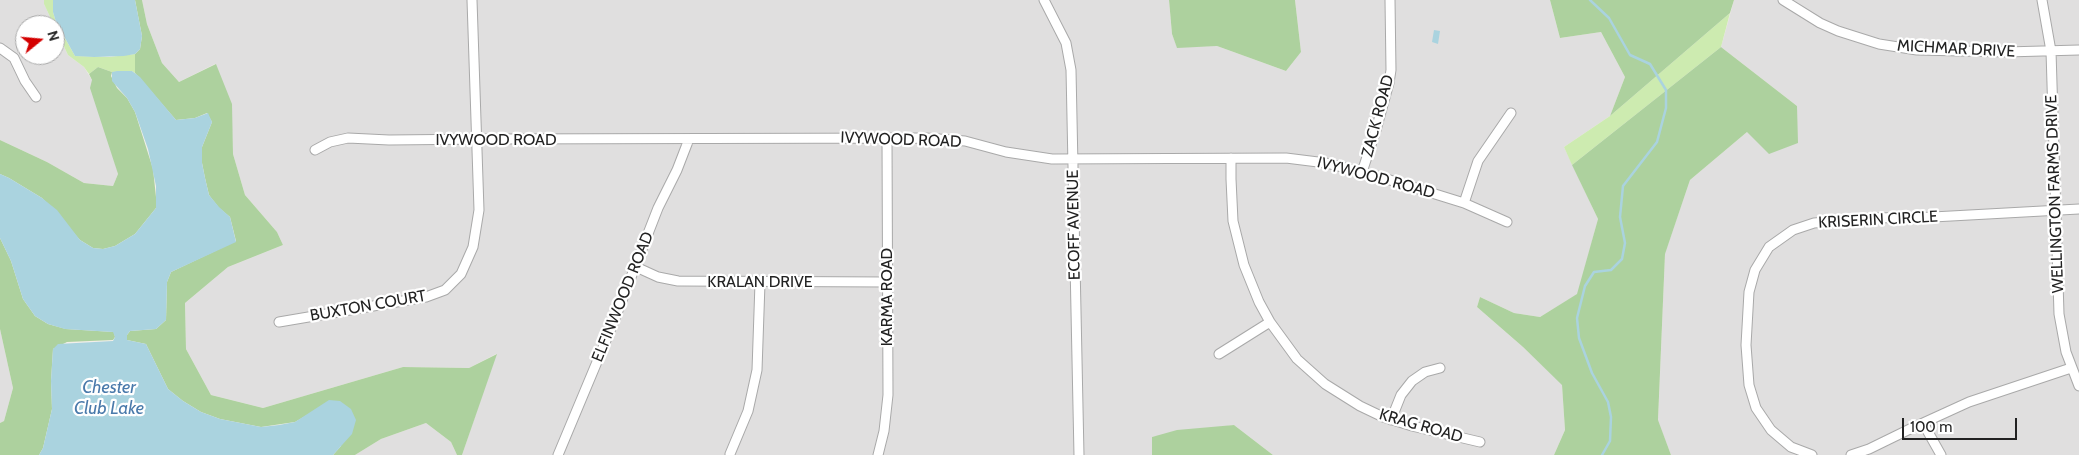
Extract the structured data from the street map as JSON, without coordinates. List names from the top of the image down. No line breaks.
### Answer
{"streets":{"street":["MICHMAR DRIVE","ZACK ROAD","IVYWOOD ROAD","WELLINGTON FARMS DRIVE","KRISERIN CIRCLE","ECOFF AVENUE","KRALAN DRIVE","ELFINWOOD ROAD","KARMA ROAD","BUXTON COURT","KRAG ROAD"]},"crossings":[["MICHMAR DRIVE","WELLINGTON FARMS DRIVE"],["ZACK ROAD","IVYWOOD ROAD"],["IVYWOOD ROAD","ECOFF AVENUE"],["IVYWOOD ROAD","ELFINWOOD ROAD"],["IVYWOOD ROAD","KARMA ROAD"],["IVYWOOD ROAD","BUXTON COURT"],["IVYWOOD ROAD","KRAG ROAD"],["WELLINGTON FARMS DRIVE","KRISERIN CIRCLE"],["KRALAN DRIVE","ELFINWOOD ROAD"],["KRALAN DRIVE","KARMA ROAD"]],"water":["Chester Club Lake"],"scale_bar":"100 m","north":"right"}
